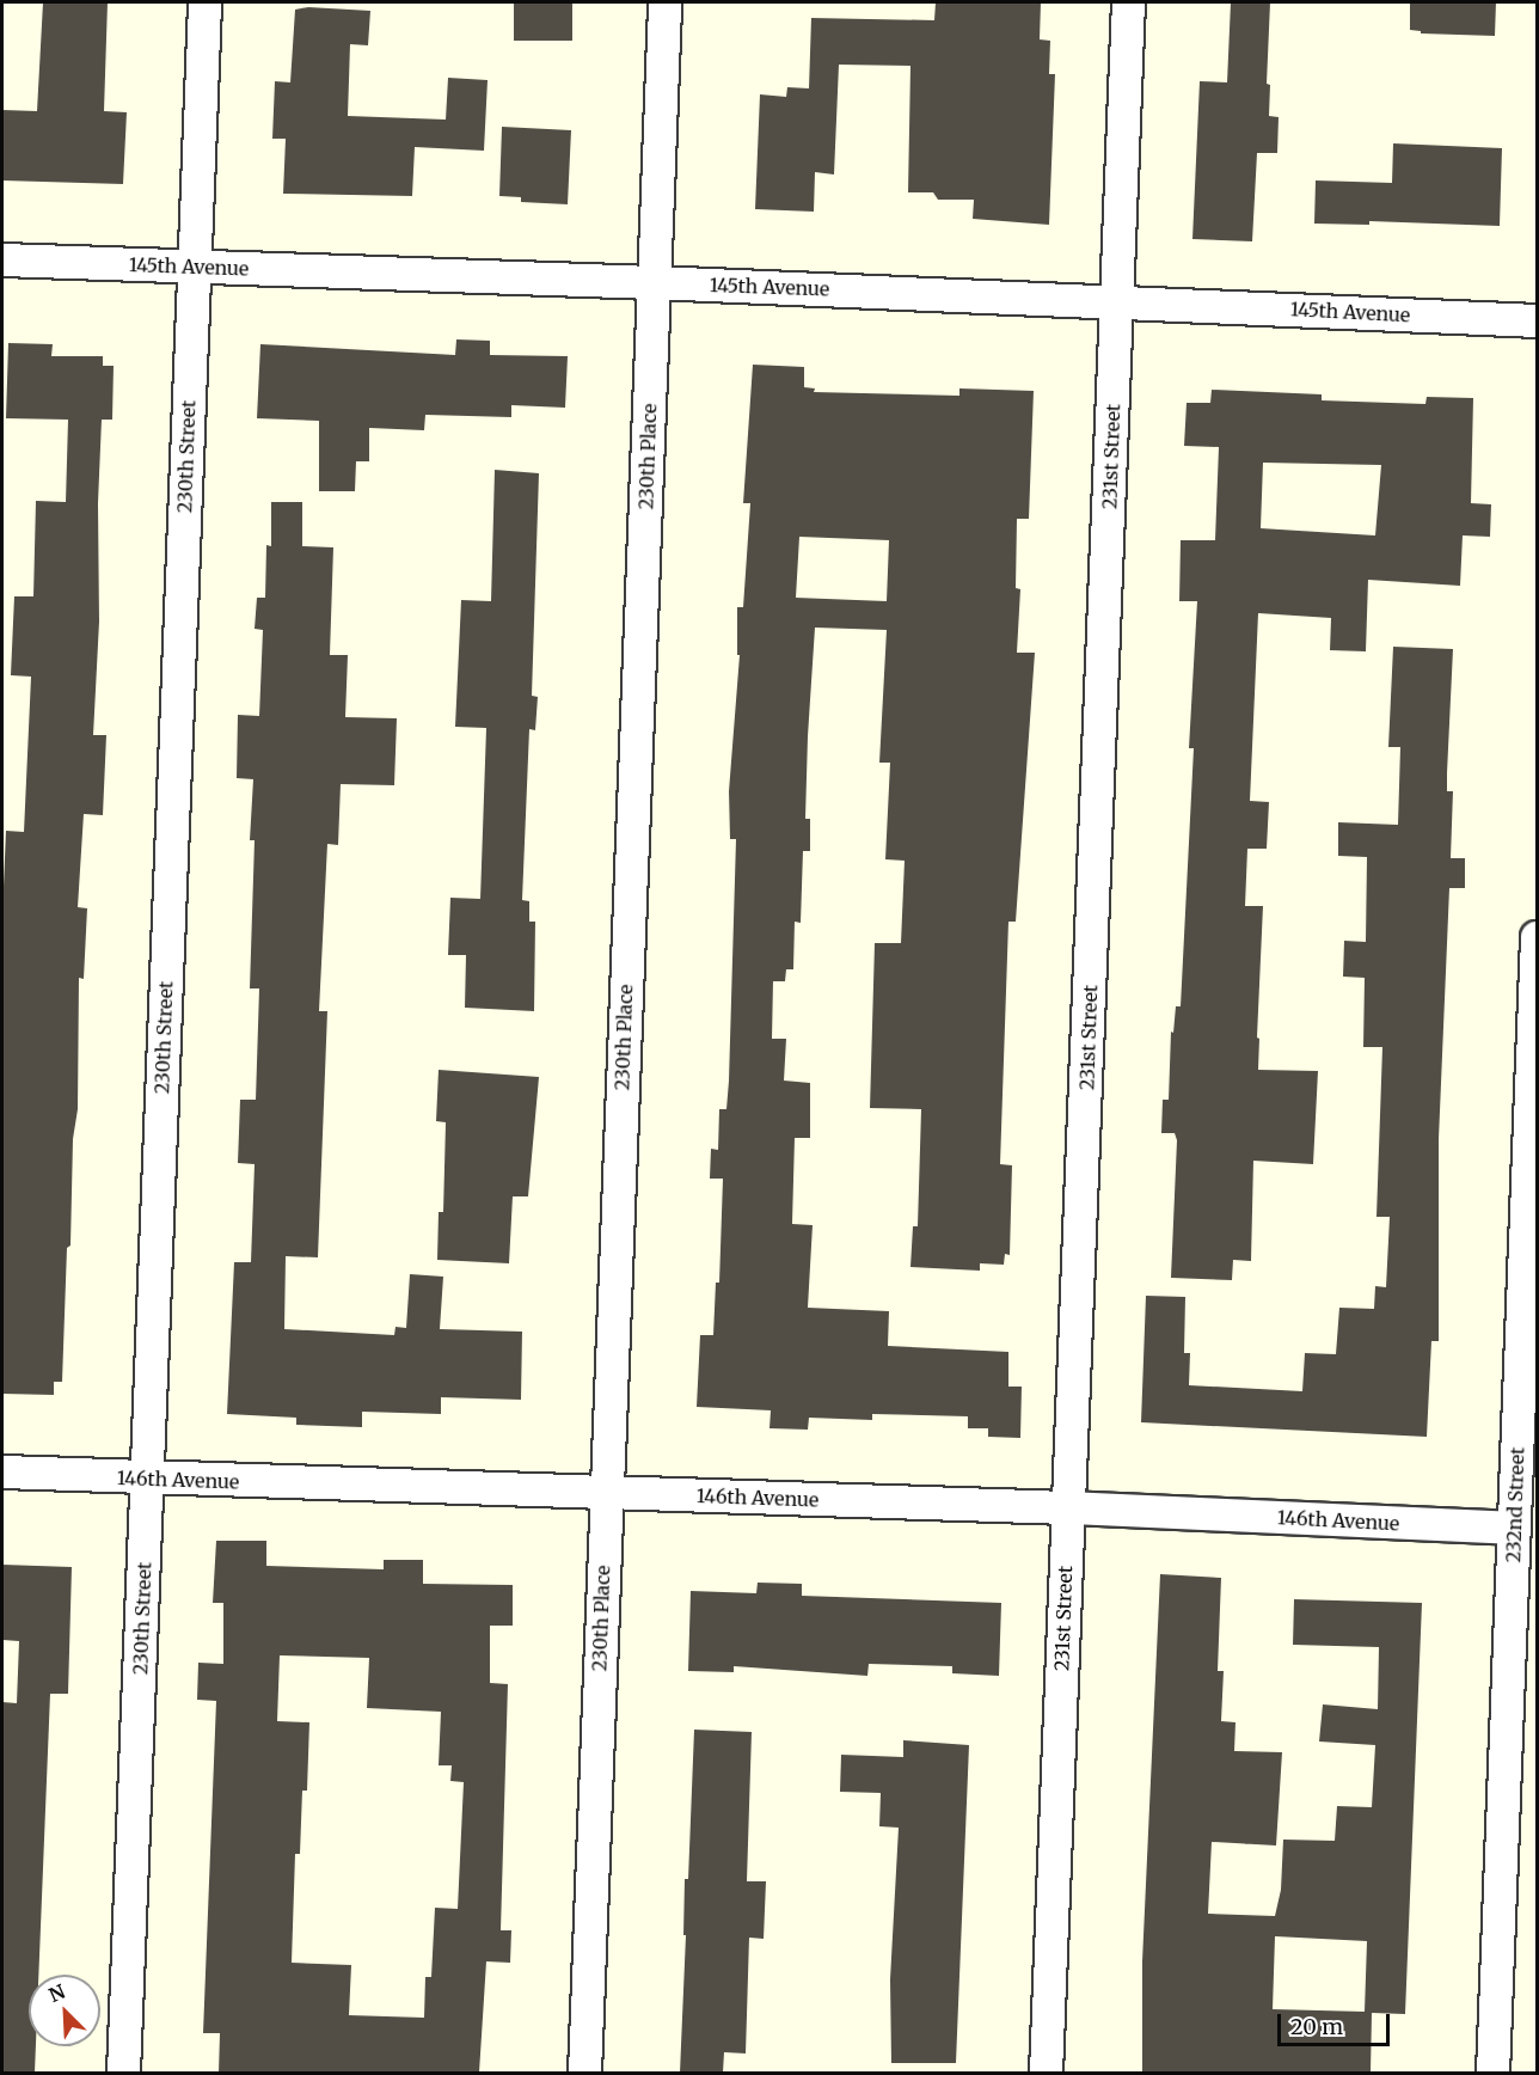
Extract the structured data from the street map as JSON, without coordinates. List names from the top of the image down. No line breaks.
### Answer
{"streets":{"street":["145th Avenue","230th Street","230th Place","231st Street","146th Avenue","232nd Street"]},"crossings":[["145th Avenue","230th Street"],["145th Avenue","230th Place"],["145th Avenue","231st Street"],["230th Street","146th Avenue"],["230th Place","146th Avenue"],["231st Street","146th Avenue"],["146th Avenue","232nd Street"]],"scale_bar":"20 m","north":"top left"}
